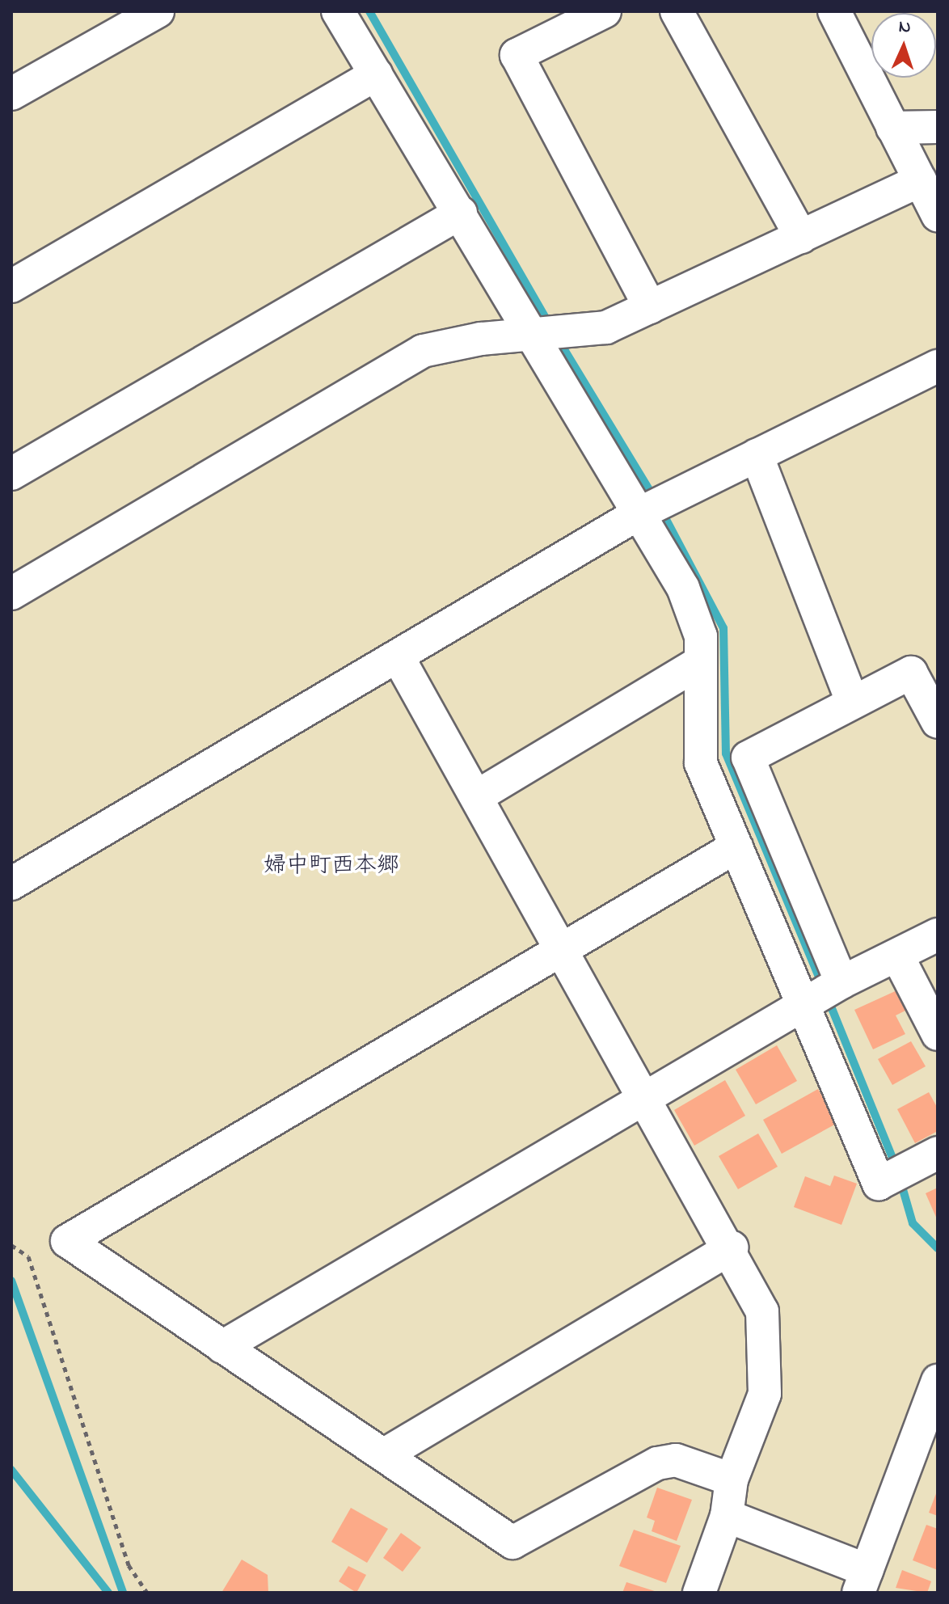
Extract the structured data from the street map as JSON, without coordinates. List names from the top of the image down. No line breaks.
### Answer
{"districts":["婦中町西本郷"],"north":"top"}
